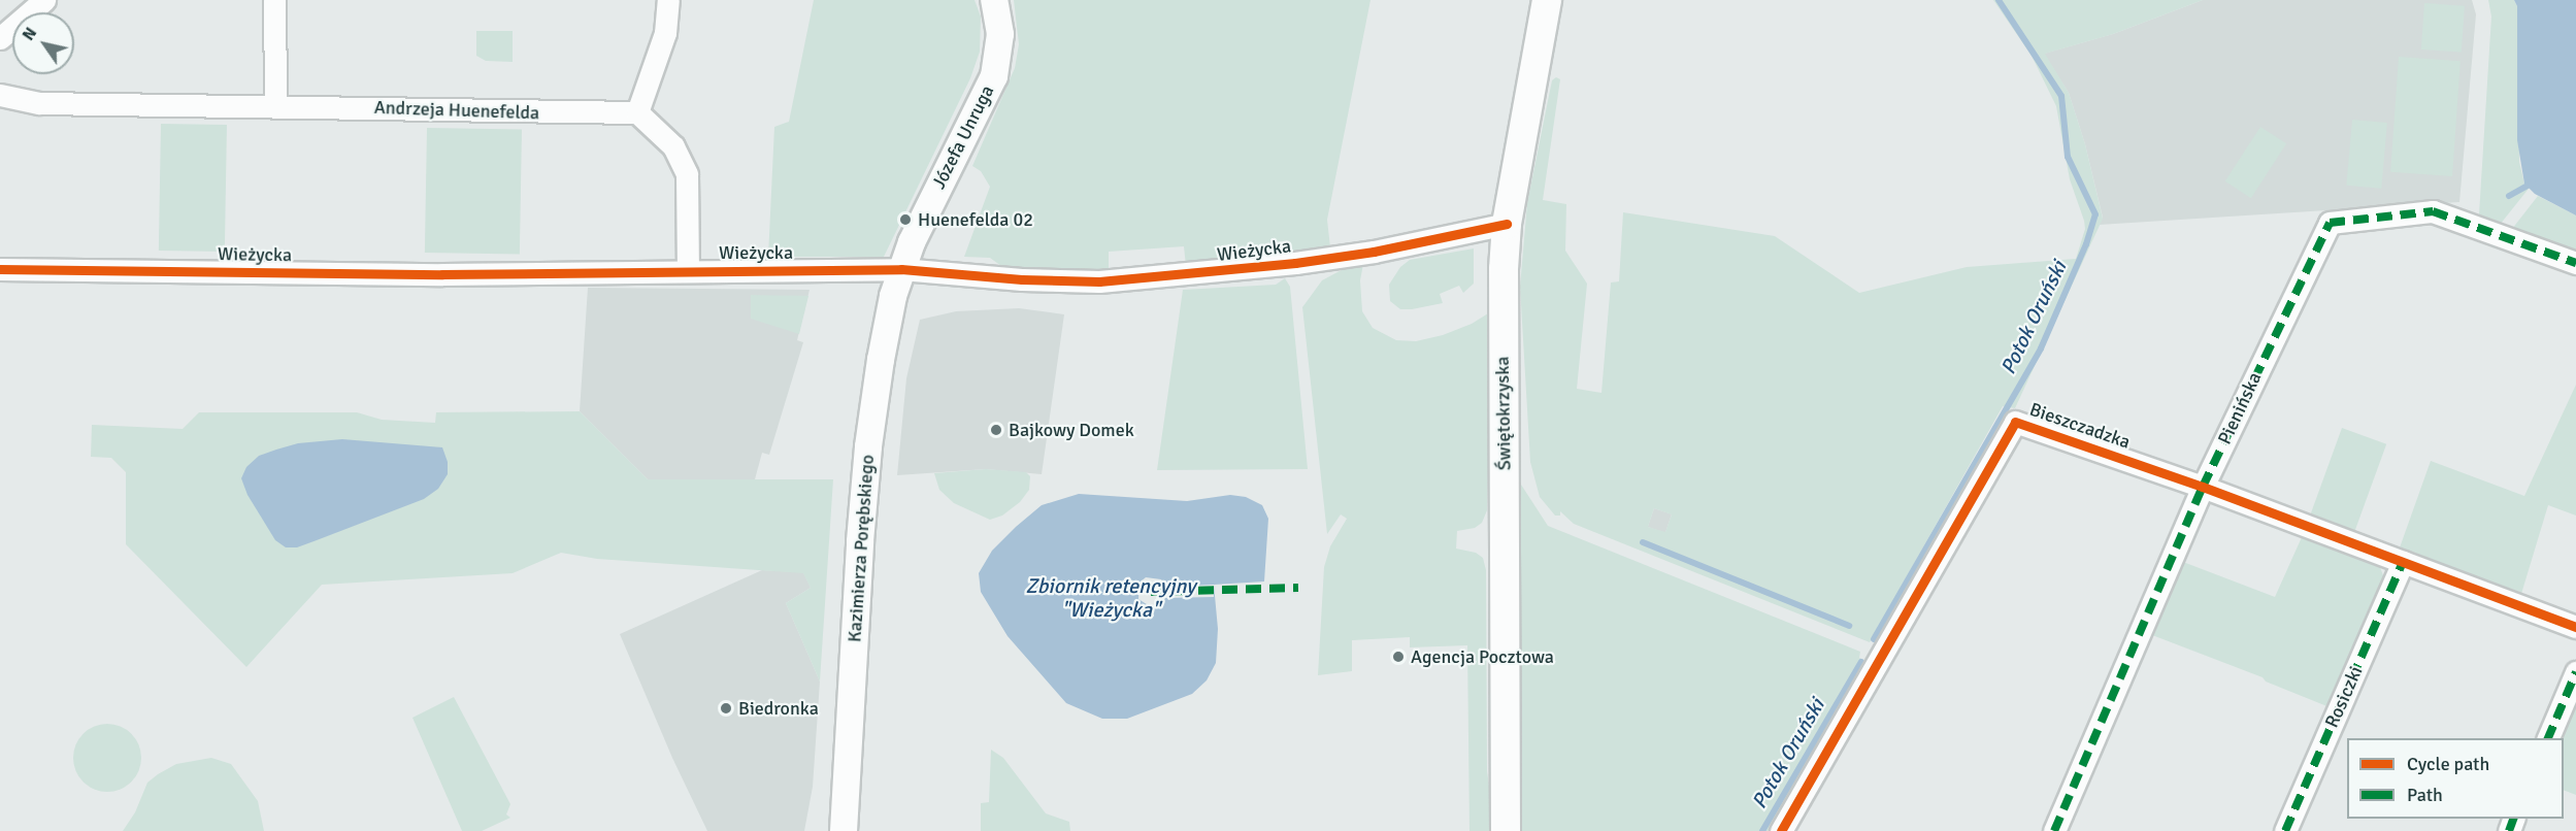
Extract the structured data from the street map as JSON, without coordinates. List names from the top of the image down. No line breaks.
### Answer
{"streets":{"main road":["Świętokrzyska"],"street":["Andrzeja Huenefelda","Józefa Unruga","Wieżycka","Pienińska","Bieszczadzka","Kazimierza Porębskiego","Rosiczki"]},"crossings":[["Józefa Unruga","Wieżycka"],["Józefa Unruga","Kazimierza Porębskiego"],["Wieżycka","Świętokrzyska"],["Wieżycka","Kazimierza Porębskiego"],["Pienińska","Bieszczadzka"],["Bieszczadzka","Rosiczki"]],"water":["Potok Oruński","Zbiornik retencyjny \"Wieżycka\""],"places":["Huenefelda 02","Bajkowy Domek","Agencja Pocztowa","Biedronka"],"legend":["Cycle path","Path"],"north":"top left"}
